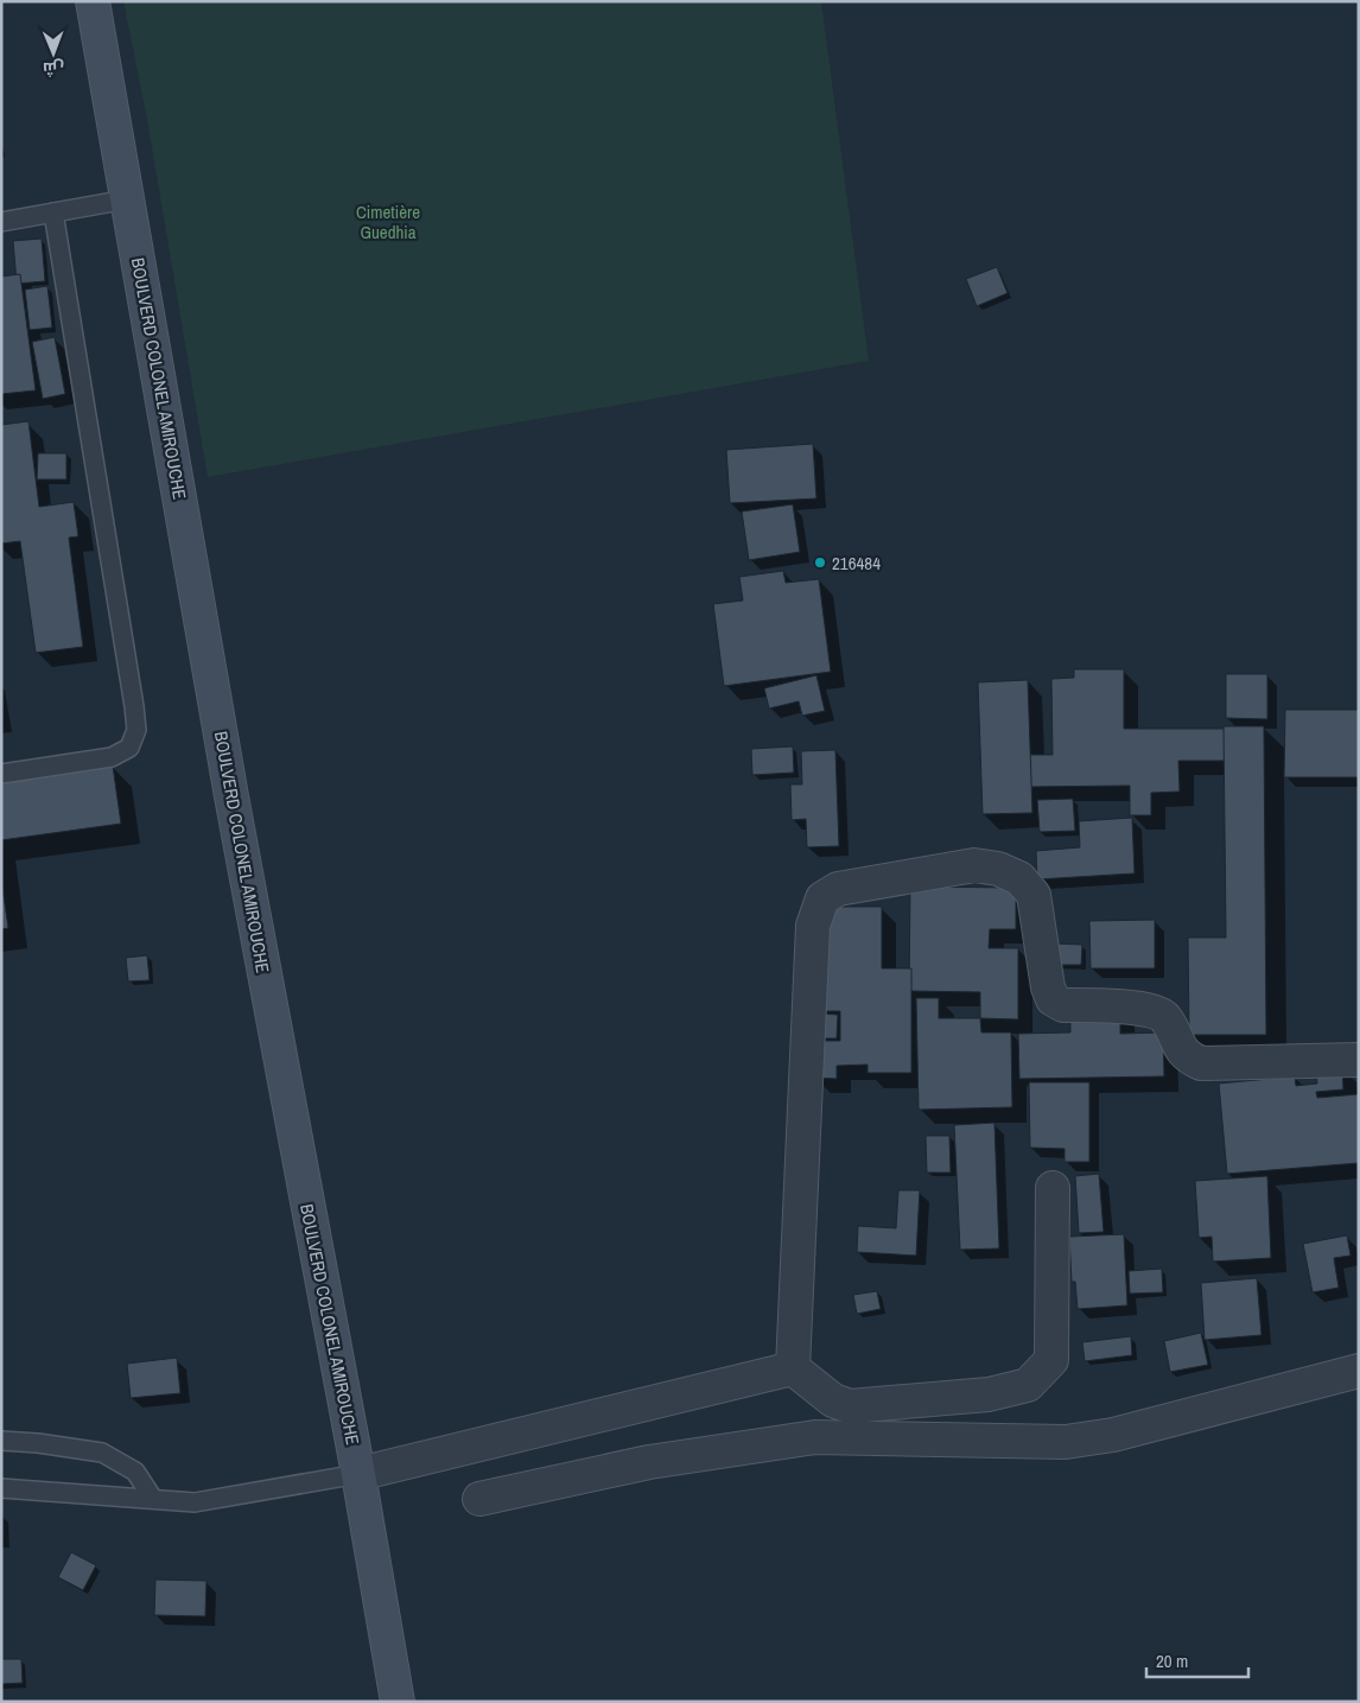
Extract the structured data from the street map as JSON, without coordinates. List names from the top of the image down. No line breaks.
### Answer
{"streets":{"main road":["BOULVERD COLONEL AMIROUCHE"]},"parks":["Cimetière Guedhia"],"places":["216484"],"scale_bar":"20 m","north":"bottom"}
